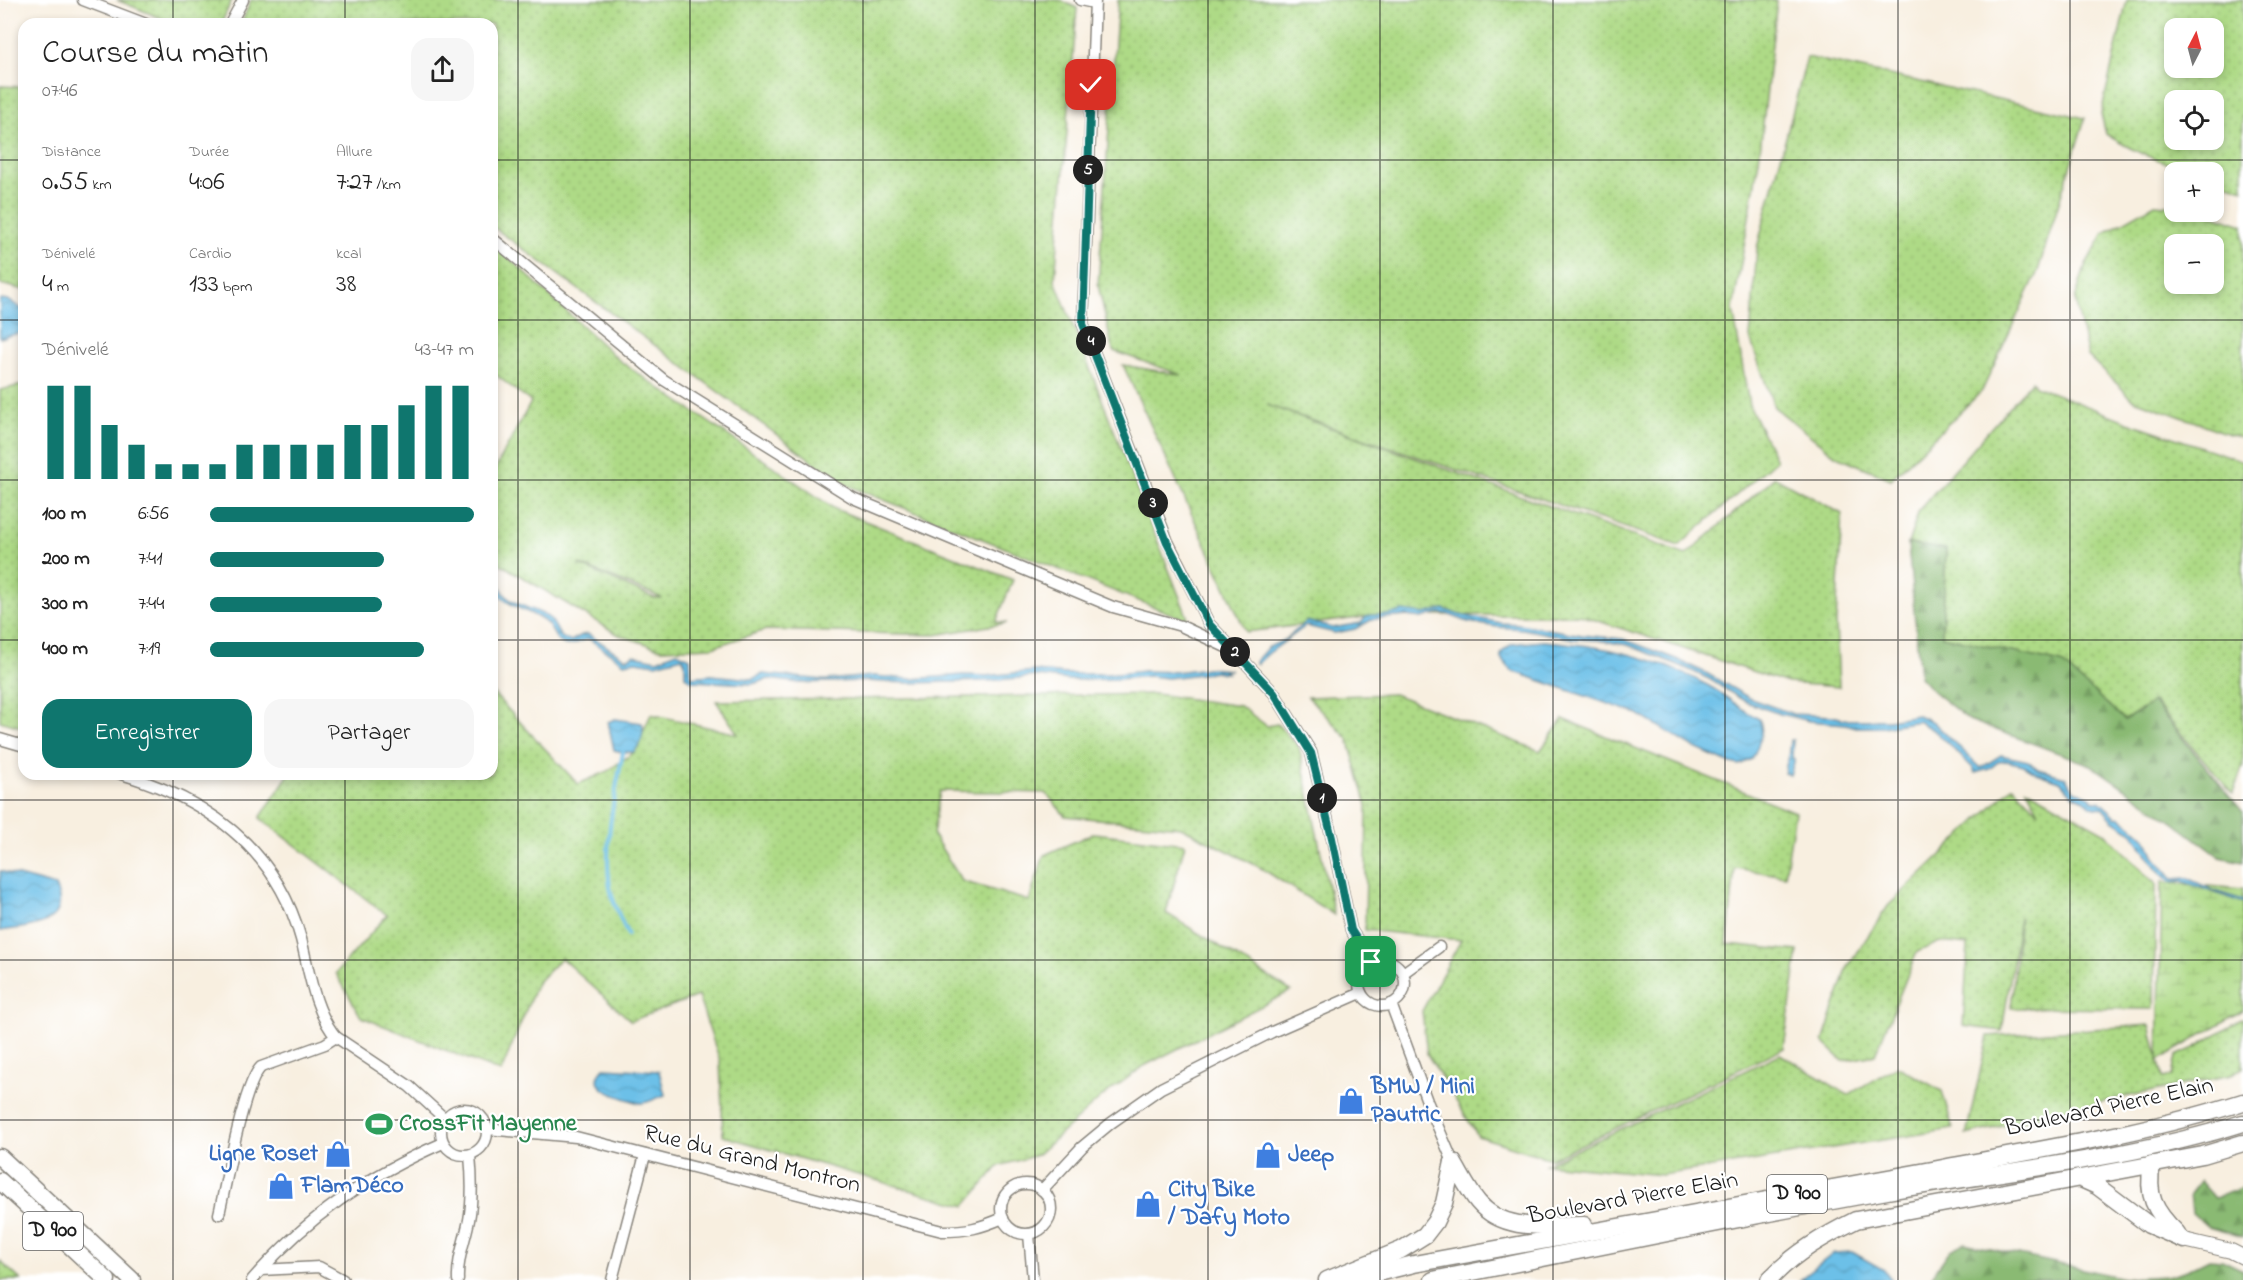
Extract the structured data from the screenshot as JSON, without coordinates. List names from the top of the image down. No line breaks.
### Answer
{"streets":{"main road":["Boulevard Pierre Elain","D 900"],"street":["Rue du Grand Montron"]},"places":{"shop":["BMW / Mini Pautric","Ligne Roset","Jeep","FlamDéco","City Bike / Dafy Moto"],"sports":["CrossFit Mayenne"]},"north":"top","page":{"map_buttons":["+","−"],"heading":["Course du matin","07:46"],"stats":[["Distance","0.55 km"],["Durée","4:06"],["Allure","7:27 /km"],["Dénivelé","4 m"],["Cardio","133 bpm"],["kcal","38"]],"pins":["5","4","3","2","1"],"chart":["Dénivelé","43–47 m"],"list":[{"name":"100 m","note":"6:56"},{"name":"200 m","note":"7:41"},{"name":"300 m","note":"7:44"},{"name":"400 m","note":"7:19"}],"buttons":["Enregistrer","Partager"]}}
